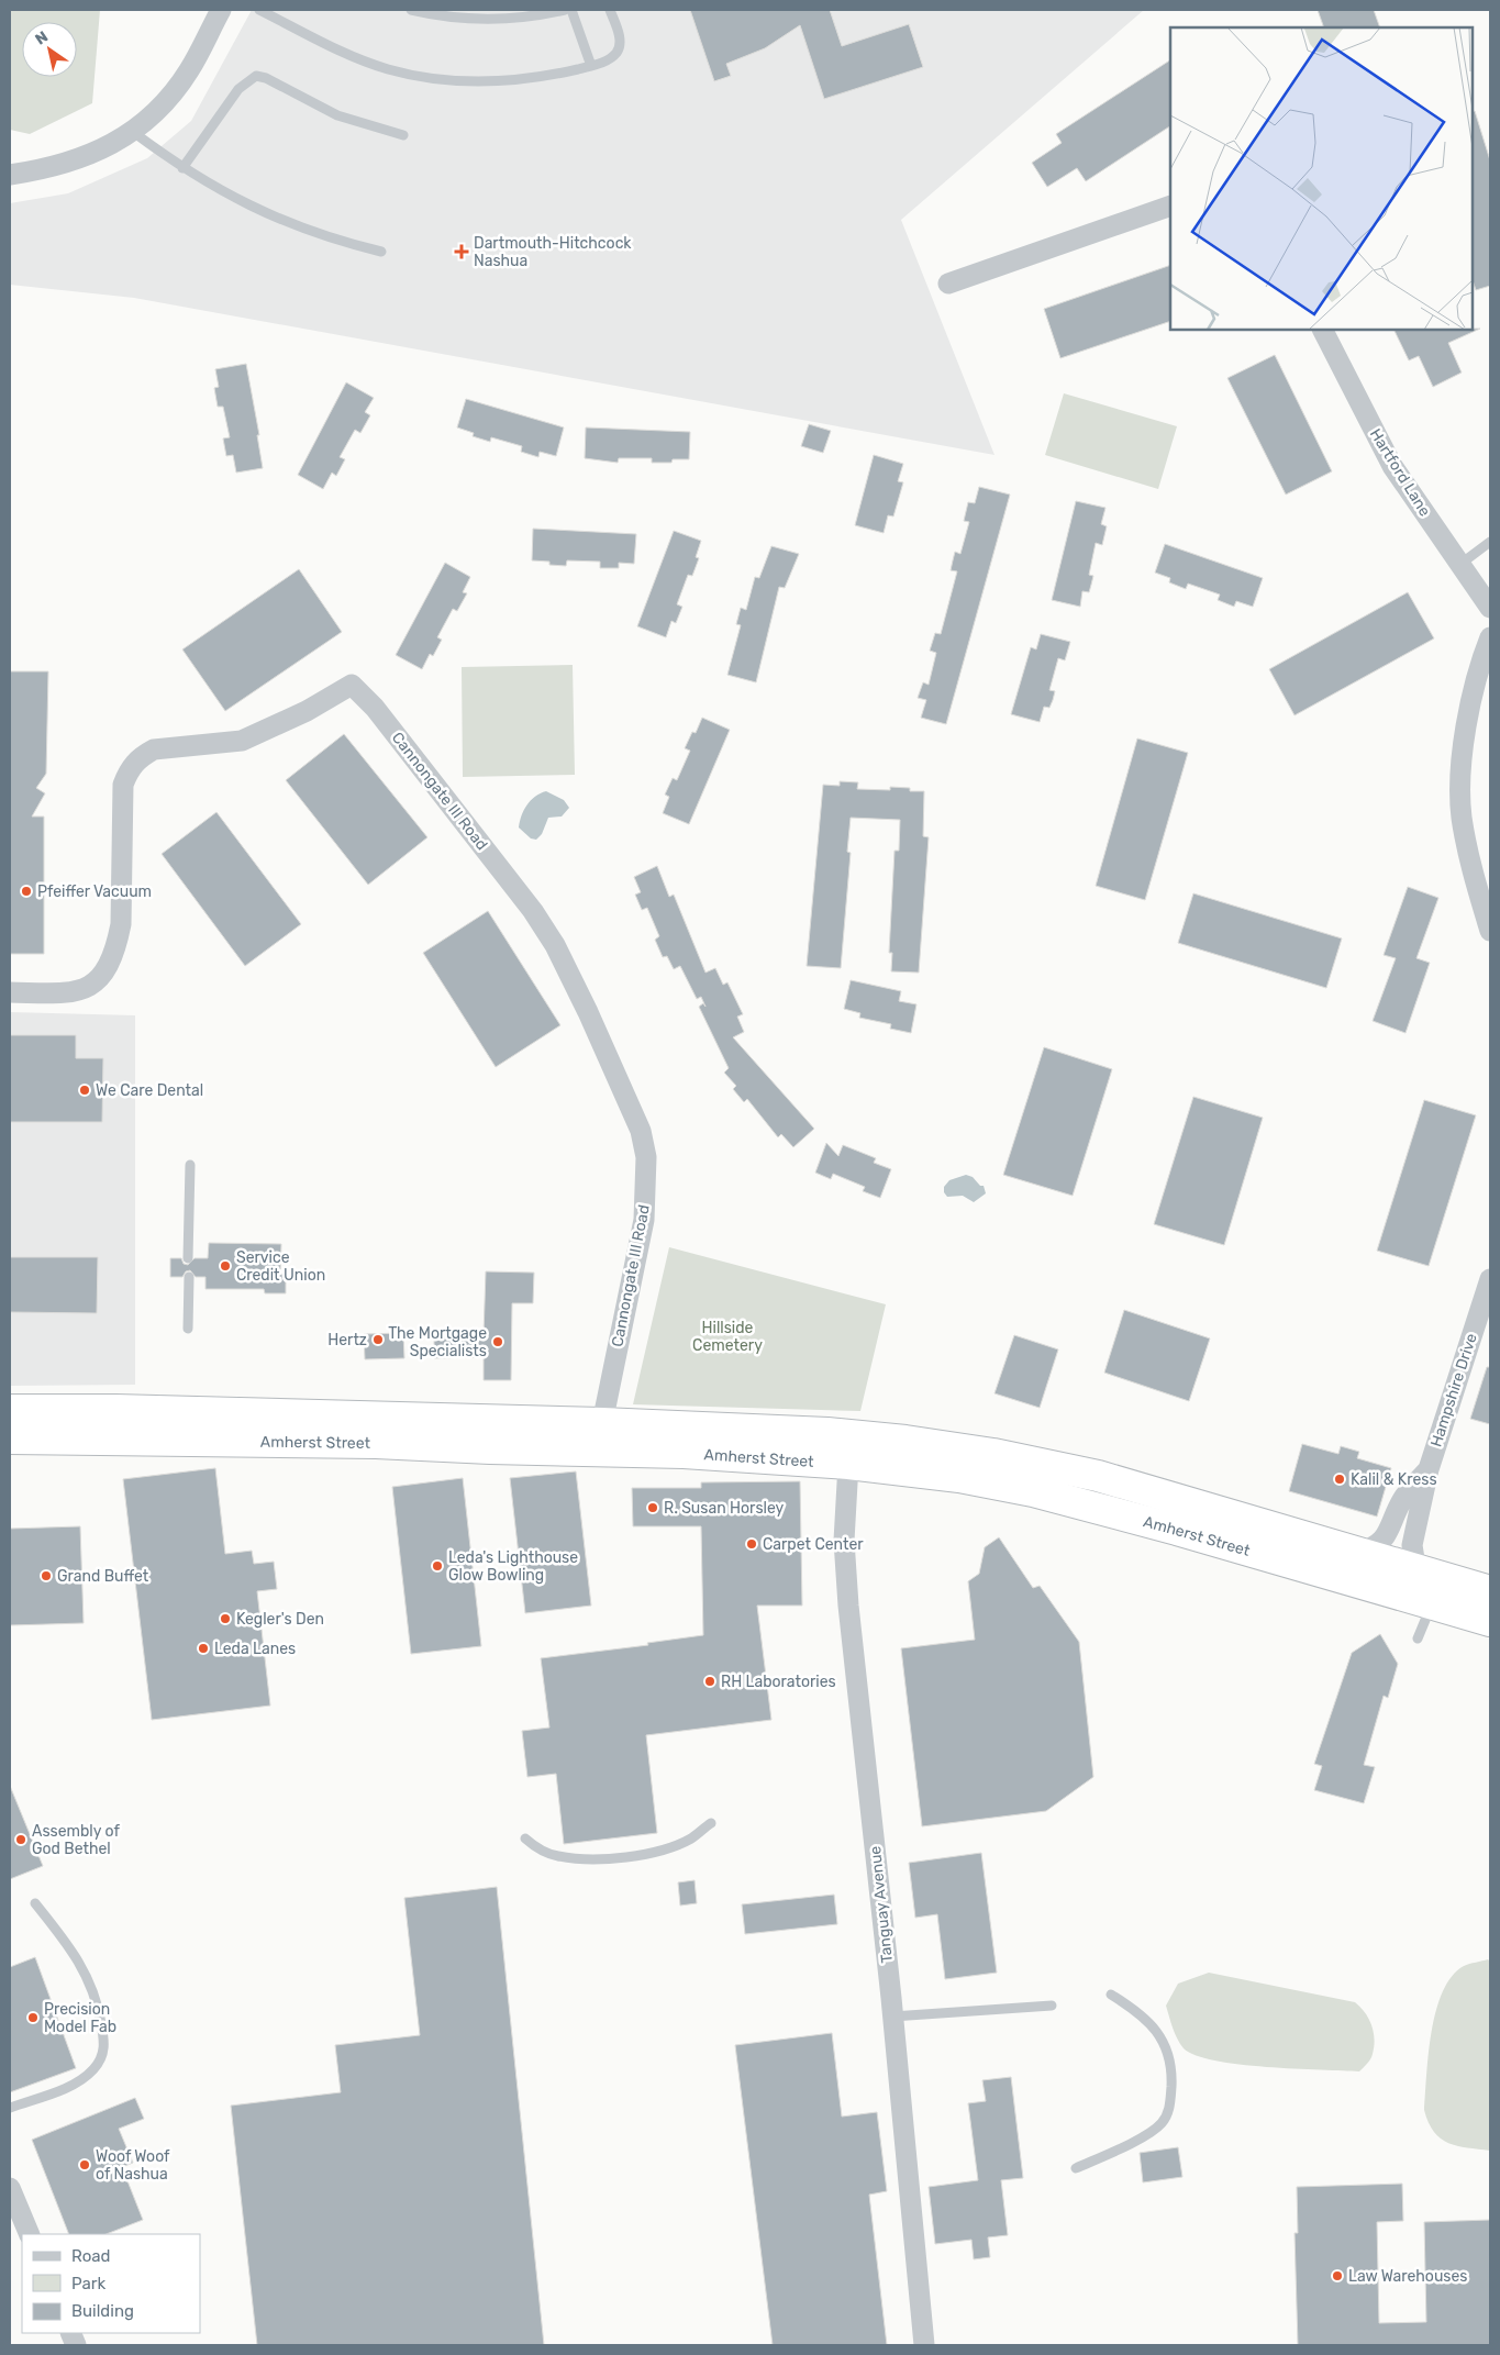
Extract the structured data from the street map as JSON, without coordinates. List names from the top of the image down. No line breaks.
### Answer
{"streets":{"highway":["Amherst Street"],"street":["Hartford Lane","Cannongate III Road","Hampshire Drive","Tanguay Avenue"]},"crossings":[["Cannongate III Road","Amherst Street"],["Hampshire Drive","Amherst Street"],["Amherst Street","Tanguay Avenue"]],"parks":["Hillside Cemetery"],"places":{"health":["Dartmouth-Hitchcock Nashua"],"other":["Pfeiffer Vacuum","We Care Dental","Service Credit Union","Hertz","The Mortgage Specialists","Kalil & Kress","R. Susan Horsley","Carpet Center","Leda's Lighthouse Glow Bowling","Grand Buffet","Kegler's Den","Leda Lanes","RH Laboratories","Assembly of God Bethel","Precision Model Fab","Woof Woof of Nashua","Law Warehouses"]},"legend":["Road","Park","Building"],"north":"top left"}
